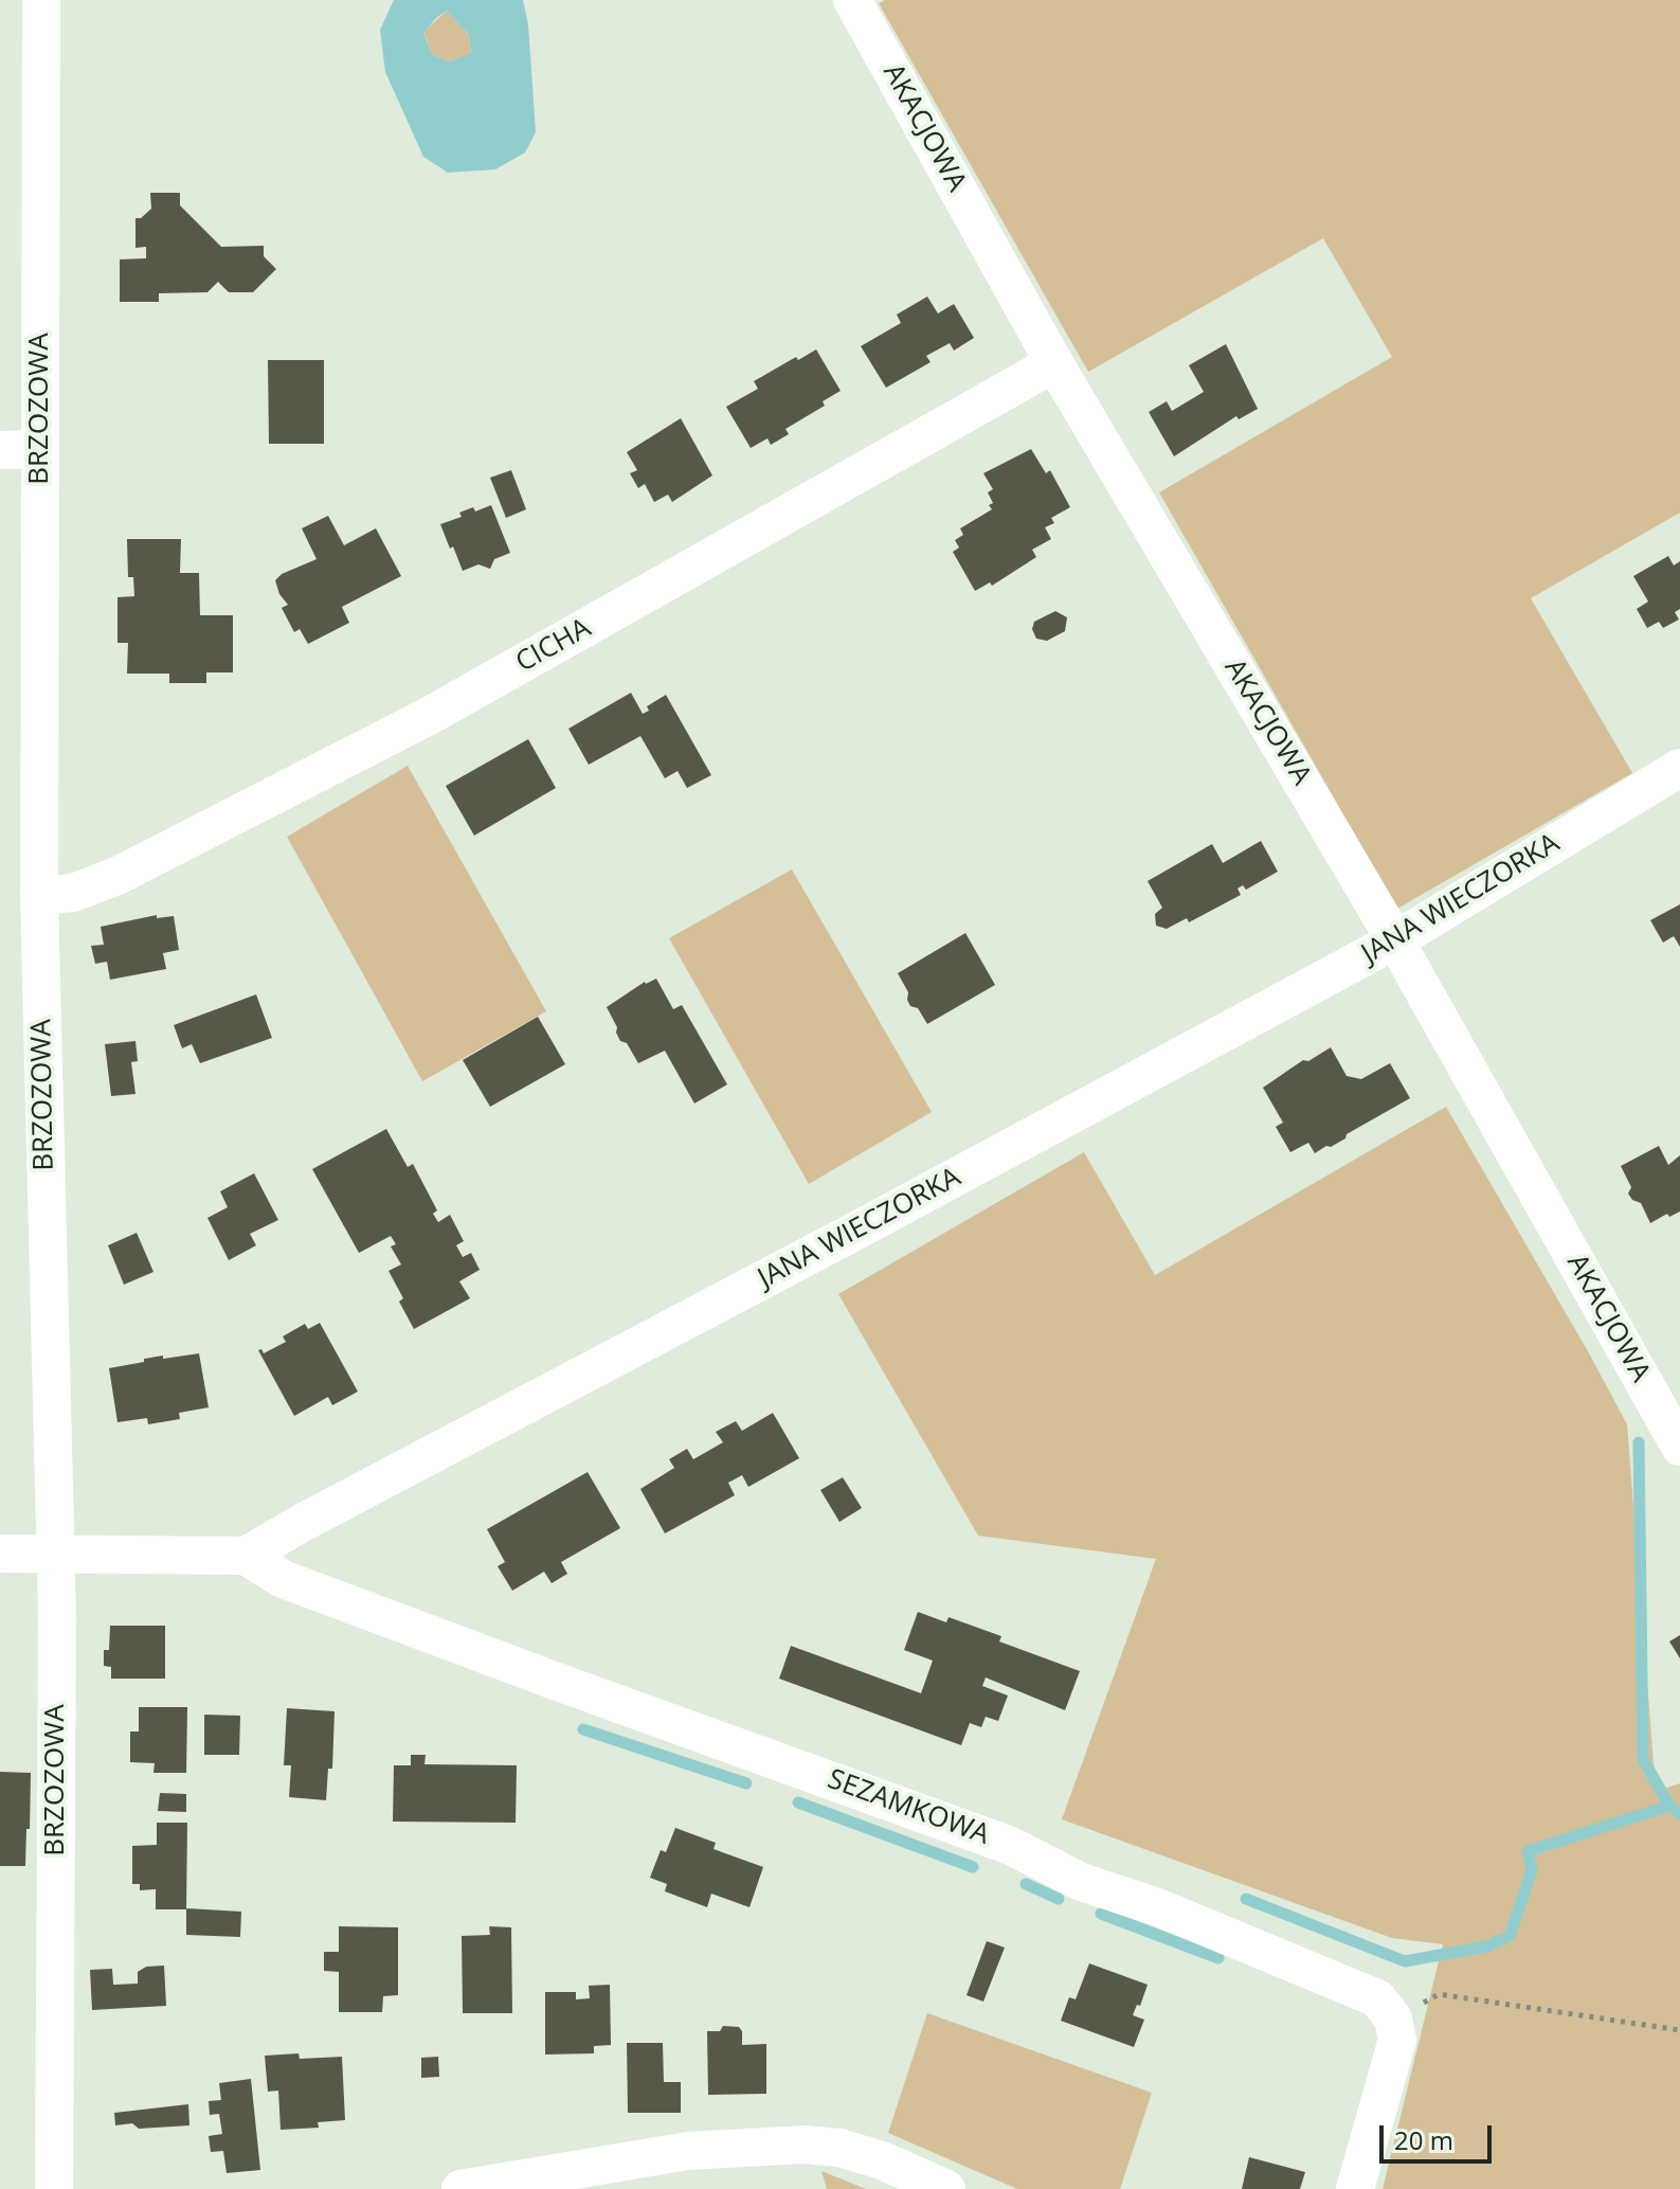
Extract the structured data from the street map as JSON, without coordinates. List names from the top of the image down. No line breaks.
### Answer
{"streets":{"street":["AKACJOWA","BRZOZOWA","CICHA","JANA WIECZORKA","SEZAMKOWA"]},"crossings":[["AKACJOWA","CICHA"],["AKACJOWA","JANA WIECZORKA"],["BRZOZOWA","CICHA"],["JANA WIECZORKA","SEZAMKOWA"]],"scale_bar":"20 m"}
